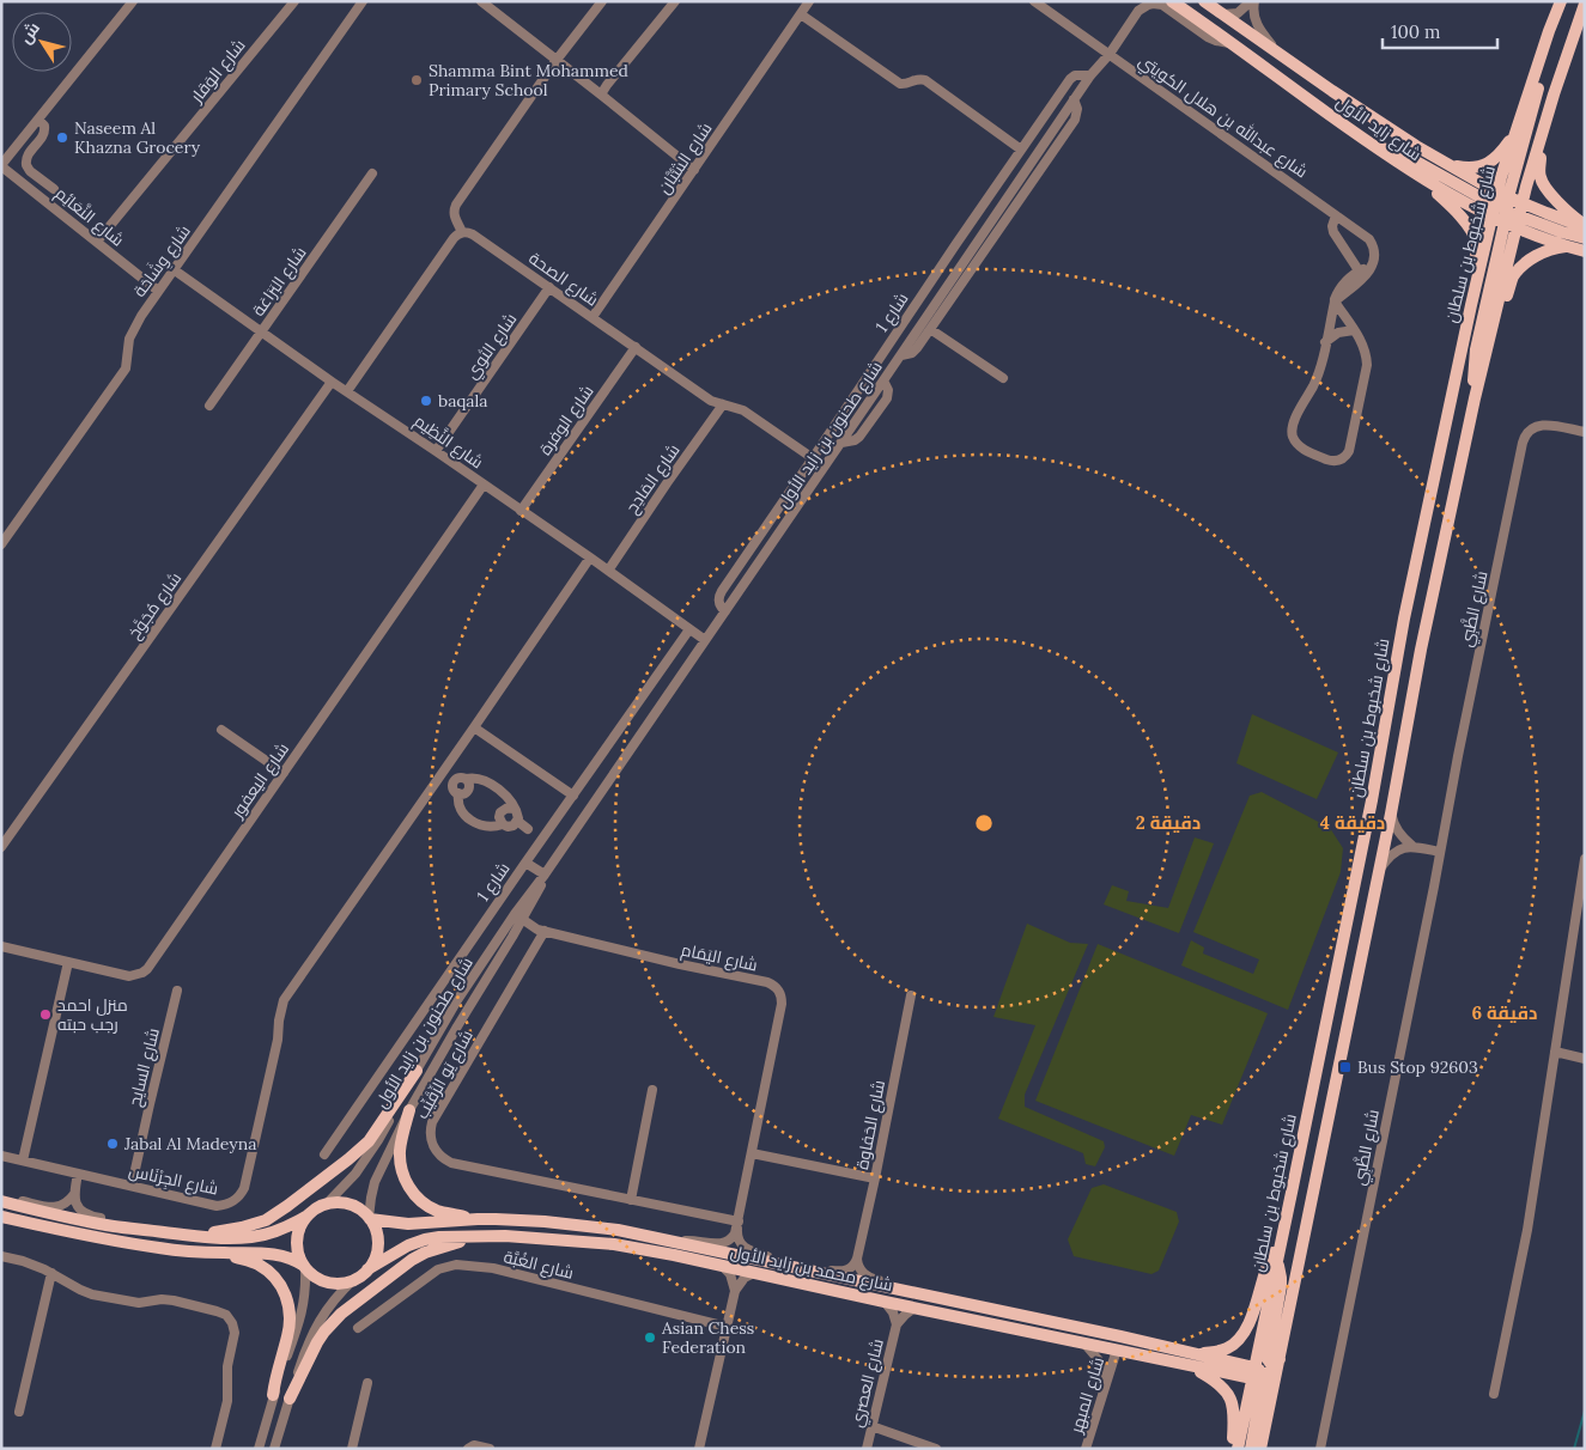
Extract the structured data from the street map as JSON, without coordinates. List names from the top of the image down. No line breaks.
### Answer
{"streets":{"main road":["شارع زايد الأول","شارع شخبوط بن سلطان","شارع محمد بن زايد الأول"],"street":["شارع الوَقار","شارع عبدالله بن هلال الكويتي","شارع الشُّبَّان","شارع النَّعَائِم","شارع وِشَاحَة","شارع الصحة","شارع البَرَاعَة","شارع 1","شارع الثوي","شارع الوفرة","شارع طحنون بن زايد الأول","شارع النَّظِيم","شارع المَادِح","شارع مُجَوَّخ","شارع الظَّبِي","شارع اليعفور","شارع اليَمَام","شارع السايح","شارع يَو الرِّقَيِّب","شارع الحَفاوة","شارع الجِرْنَاس","شارع الغُبَّة","شارع العصري","شارع المبهر"]},"crossings":[["شارع الوَقار","شارع النَّعَائِم"],["شارع عبدالله بن هلال الكويتي","شارع طحنون بن زايد الأول"],["شارع زايد الأول","شارع شخبوط بن سلطان"],["شارع زايد الأول","شارع طحنون بن زايد الأول"],["شارع الشُّبَّان","شارع الصحة"],["شارع النَّعَائِم","شارع وِشَاحَة"],["شارع شخبوط بن سلطان","شارع محمد بن زايد الأول"],["شارع وِشَاحَة","شارع النَّظِيم"],["شارع الصحة","شارع 1"],["شارع الصحة","شارع الثوي"],["شارع الصحة","شارع الوفرة"],["شارع الصحة","شارع المَادِح"],["شارع البَرَاعَة","شارع النَّظِيم"],["شارع 1","شارع طحنون بن زايد الأول"],["شارع 1","شارع النَّظِيم"],["شارع الثوي","شارع النَّظِيم"],["شارع الوفرة","شارع النَّظِيم"],["شارع طحنون بن زايد الأول","شارع النَّظِيم"],["شارع طحنون بن زايد الأول","شارع اليَمَام"],["شارع طحنون بن زايد الأول","شارع محمد بن زايد الأول"],["شارع النَّظِيم","شارع المَادِح"],["شارع النَّظِيم","شارع مُجَوَّخ"],["شارع النَّظِيم","شارع اليعفور"],["شارع اليَمَام","شارع يَو الرِّقَيِّب"],["شارع السايح","شارع الجِرْنَاس"],["شارع محمد بن زايد الأول","شارع العصري"],["شارع محمد بن زايد الأول","شارع المبهر"]],"places":{"other":["Shamma Bint Mohammed Primary School","Naseem Al Khazna Grocery","baqala","منزل احمد رجب حبته","Jabal Al Madeyna","Asian Chess Federation"],"transit":["Bus Stop 92603"]},"scale_bar":"100 m","north":"top left","rings":["2 دقيقة","4 دقيقة","6 دقيقة"]}
